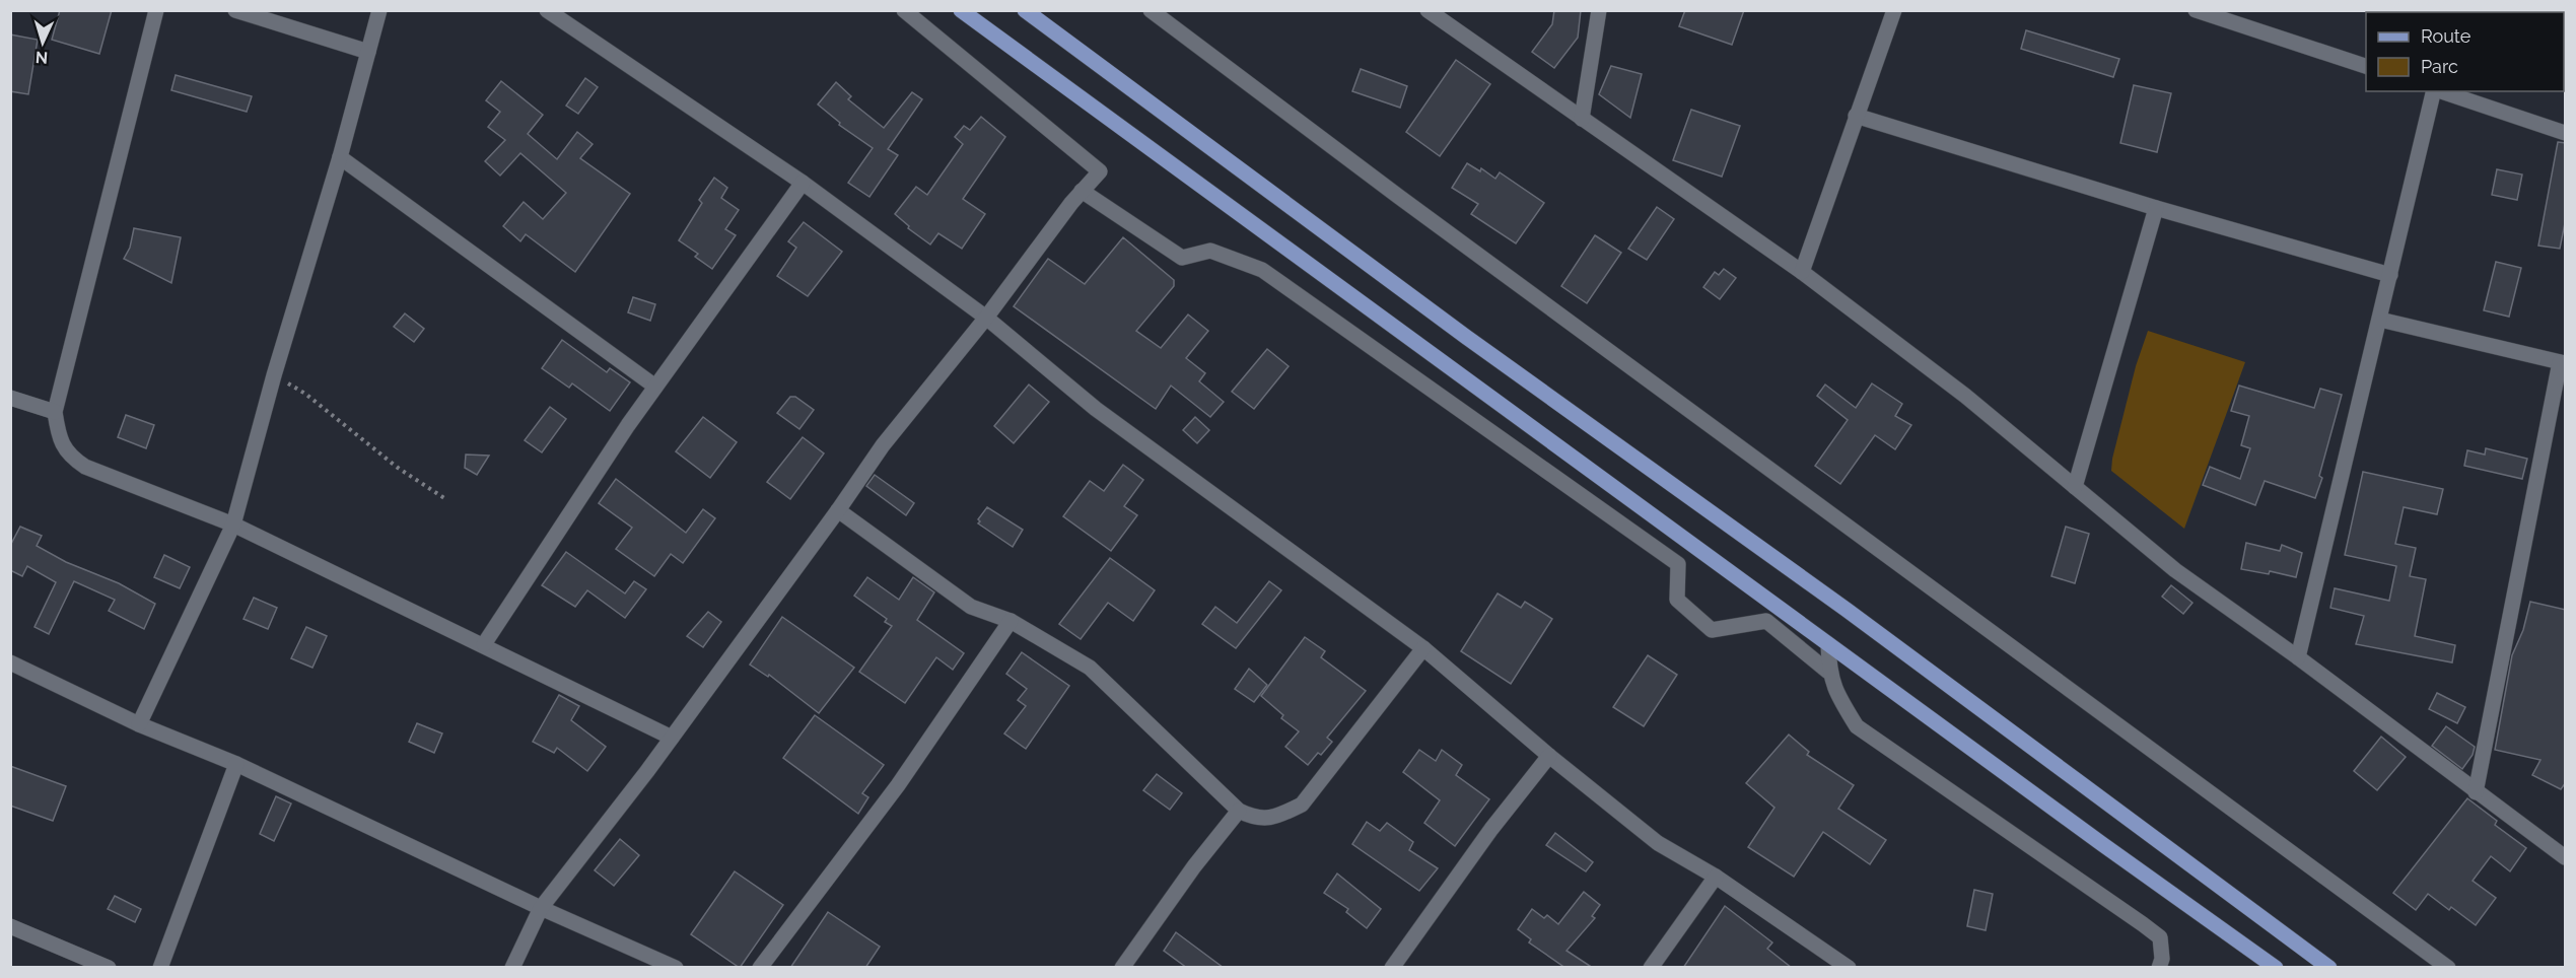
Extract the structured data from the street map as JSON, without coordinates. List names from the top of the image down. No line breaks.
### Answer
{"legend":["Route","Parc"],"north":"bottom"}
